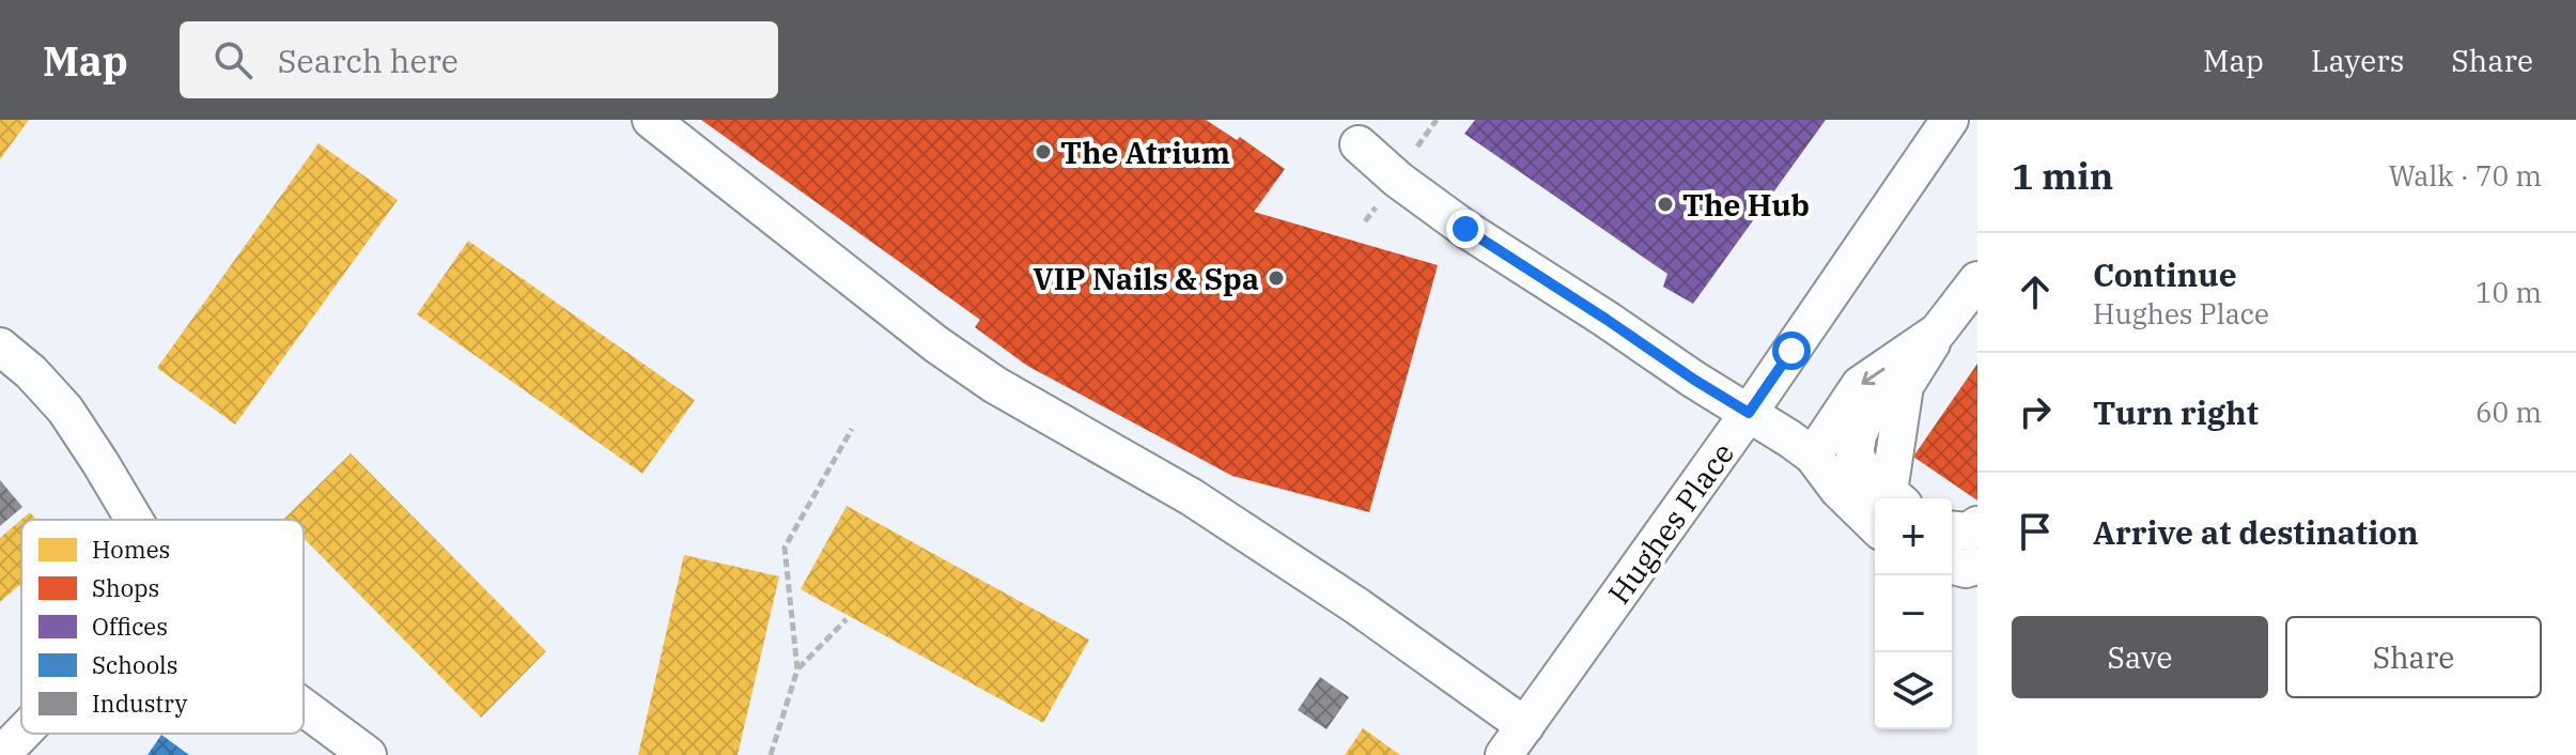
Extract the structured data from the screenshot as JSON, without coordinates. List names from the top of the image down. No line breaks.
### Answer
{"streets":{"street":["Hughes Place"]},"places":["The Atrium","The Hub","VIP Nails & Spa"],"legend":["Homes","Shops","Offices","Schools","Industry"],"page":{"header":"Map","search":"Search here","nav":["Map","Layers","Share"],"heading":["1 min","Walk · 70 m"],"list":[["Continue","Hughes Place","10 m"],["Turn right","60 m"],"Arrive at destination"],"map_buttons":["+","−"],"buttons":["Save","Share"]}}
